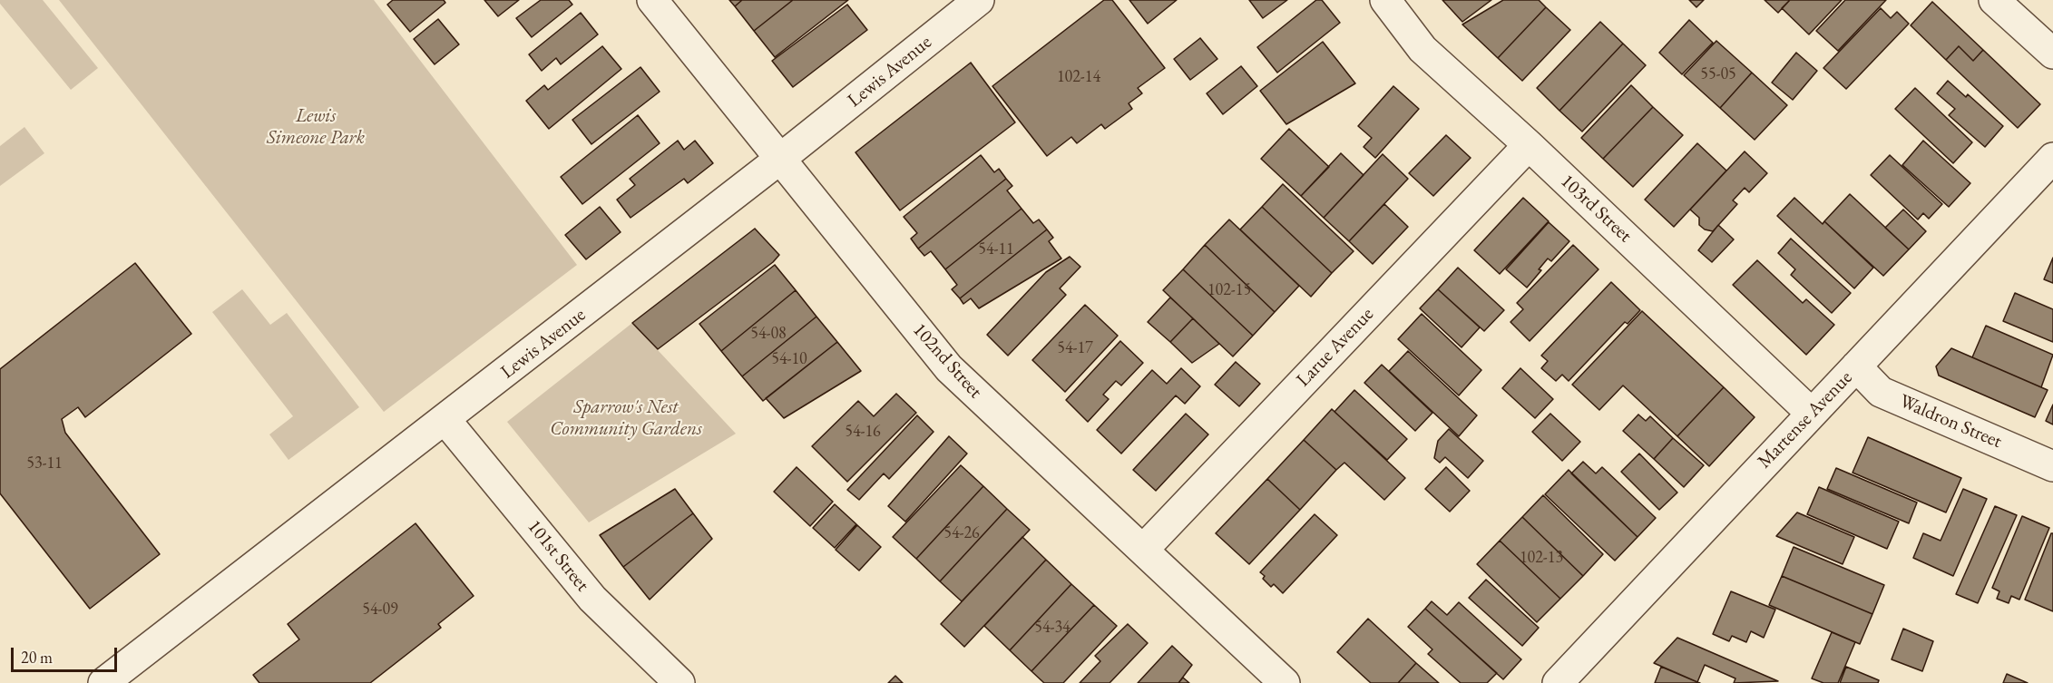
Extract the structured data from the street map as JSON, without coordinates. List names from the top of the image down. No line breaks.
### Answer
{"streets":{"street":["Lewis Avenue","103rd Street","Larue Avenue","102nd Street","Martense Avenue","Waldron Street","101st Street"]},"crossings":[["Lewis Avenue","102nd Street"],["Lewis Avenue","101st Street"],["103rd Street","Larue Avenue"],["103rd Street","Martense Avenue"],["Larue Avenue","102nd Street"],["Martense Avenue","Waldron Street"]],"parks":["Lewis Simeone Park","Sparrow's Nest Community Gardens"],"house_numbers":["55-05","102-14","54-11","102-15","54-08","54-17","54-10","54-16","53-11","54-26","102-13","54-09","54-34"],"scale_bar":"20 m"}
